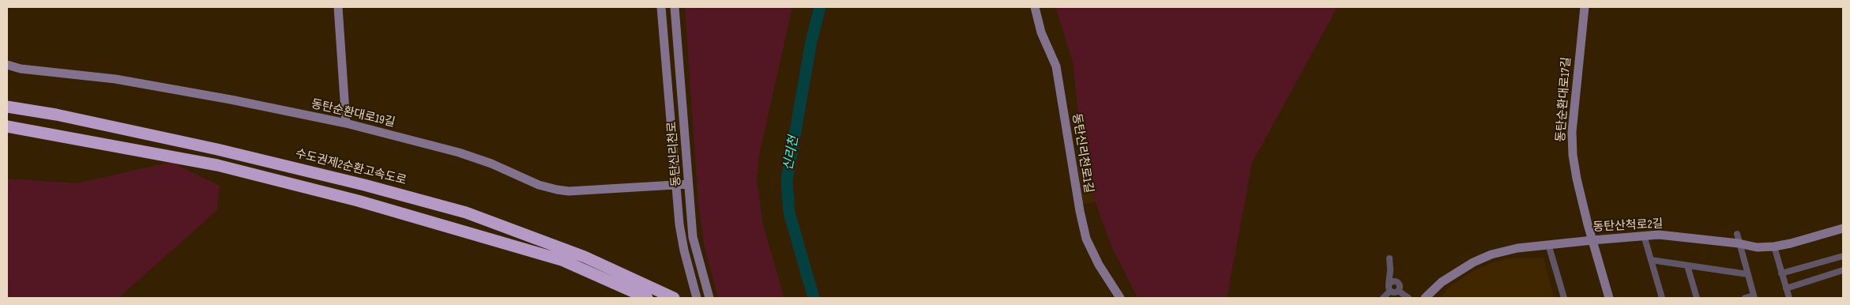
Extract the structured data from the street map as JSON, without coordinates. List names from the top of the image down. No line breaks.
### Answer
{"streets":{"highway":["수도권제2순환고속도로"],"street":["동탄순환대로17길","동탄순환대로19길","동탄신리천로1길","동탄신리천로","동탄산척로2길"]},"crossings":[["동탄순환대로17길","동탄산척로2길"],["동탄순환대로19길","동탄신리천로"]],"water":["신리천"]}
